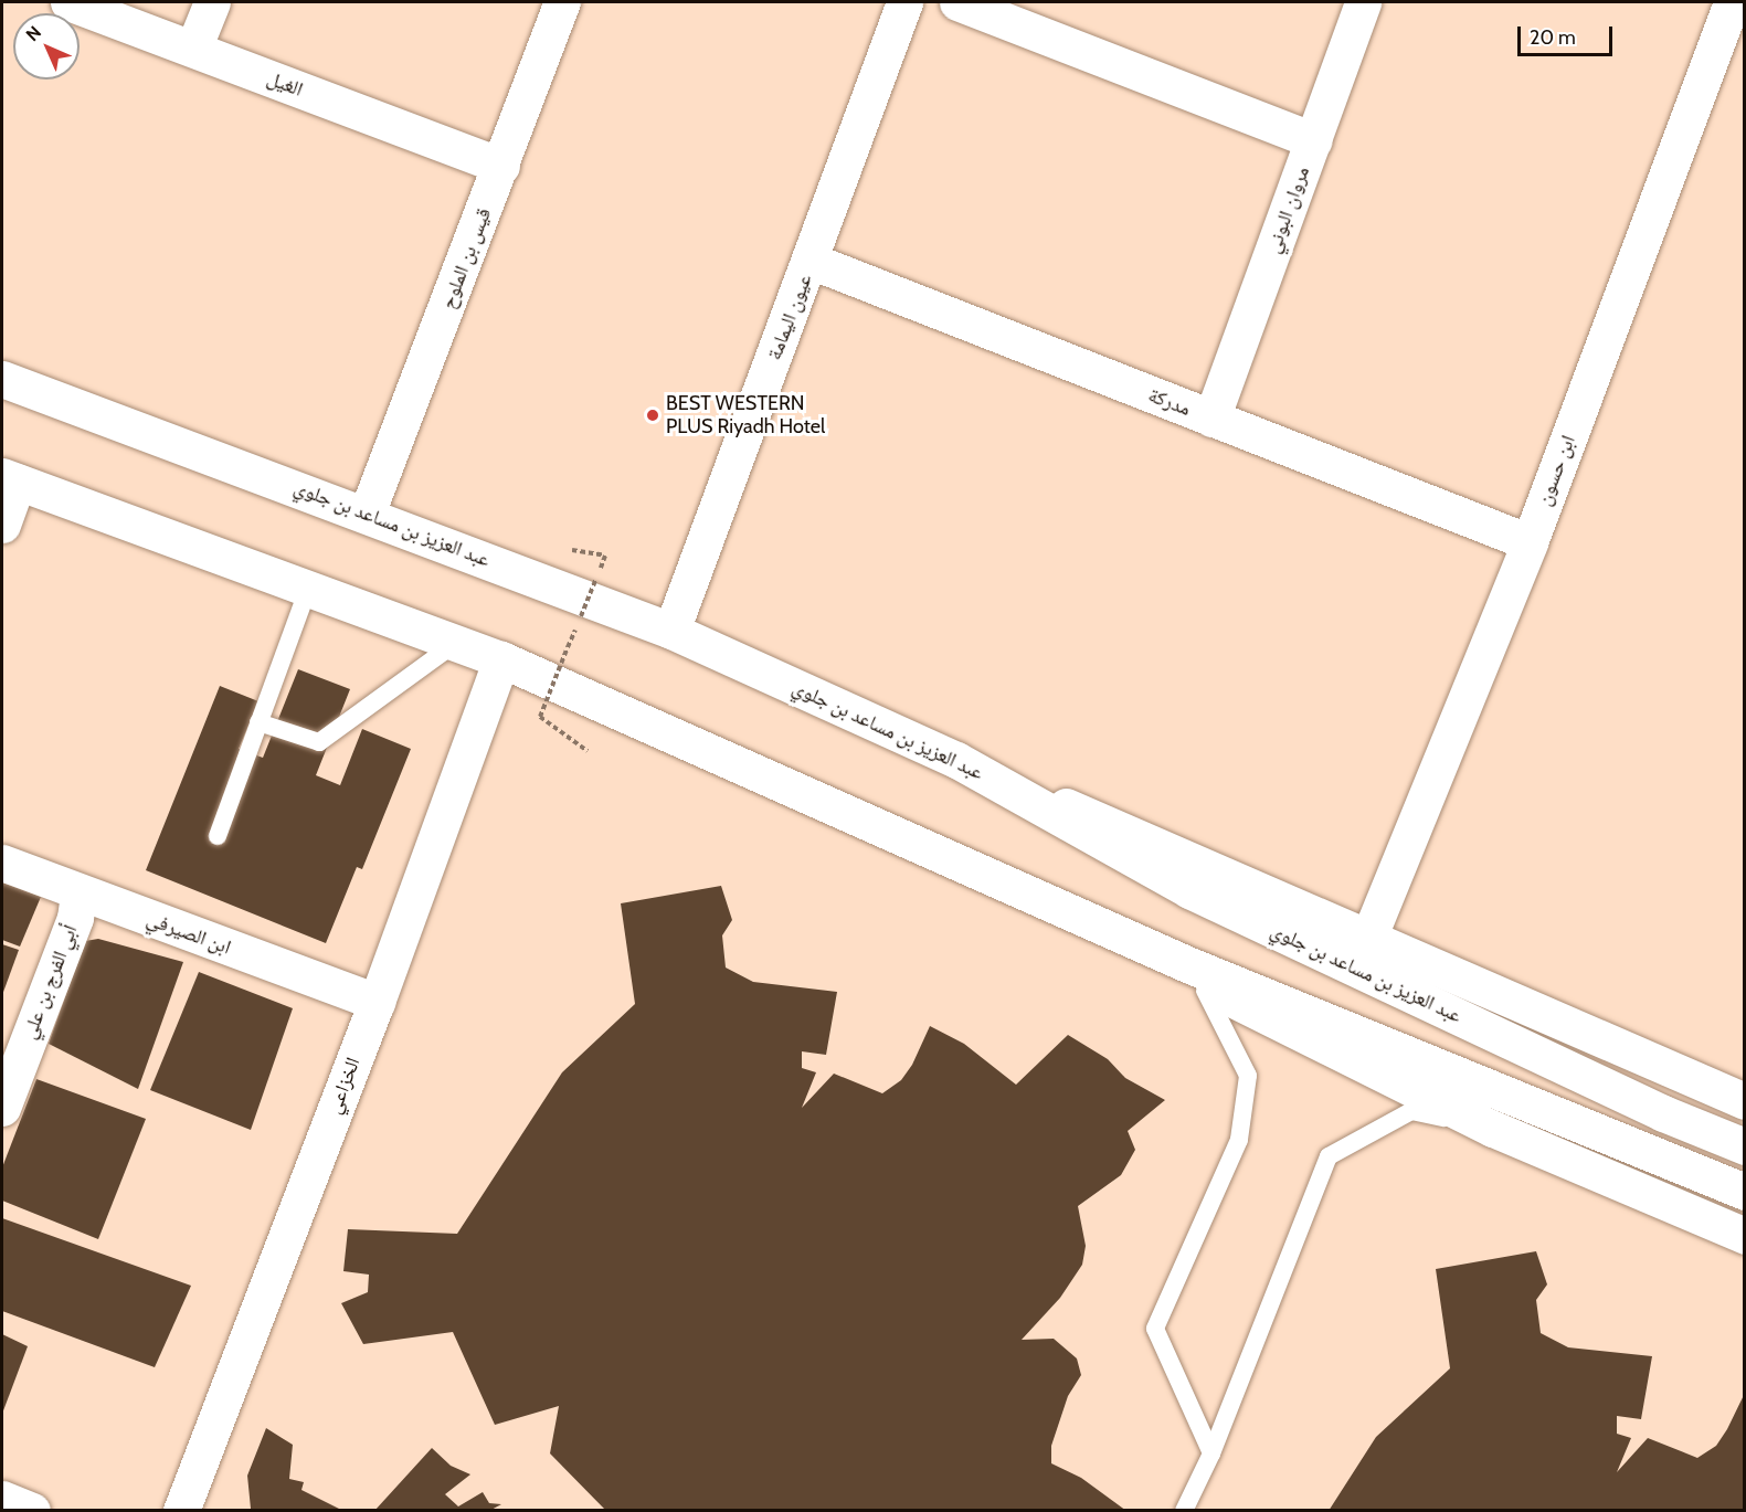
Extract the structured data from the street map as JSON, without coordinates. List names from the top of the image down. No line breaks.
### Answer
{"streets":{"street":["الغيل","مروان البوني","قيس بن الملوح","عيون اليمامة","مدركة","ابن حسون","عبد العزيز بن مساعد بن جلوي","ابن الصيرفي","أبي الفرج بن علي","الخزاعي"]},"crossings":[["الغيل","قيس بن الملوح"],["مروان البوني","مدركة"],["قيس بن الملوح","عبد العزيز بن مساعد بن جلوي"],["عيون اليمامة","مدركة"],["عيون اليمامة","عبد العزيز بن مساعد بن جلوي"],["مدركة","ابن حسون"],["ابن الصيرفي","أبي الفرج بن علي"],["ابن الصيرفي","الخزاعي"]],"places":["BEST WESTERN PLUS Riyadh Hotel"],"scale_bar":"20 m","north":"top left"}
